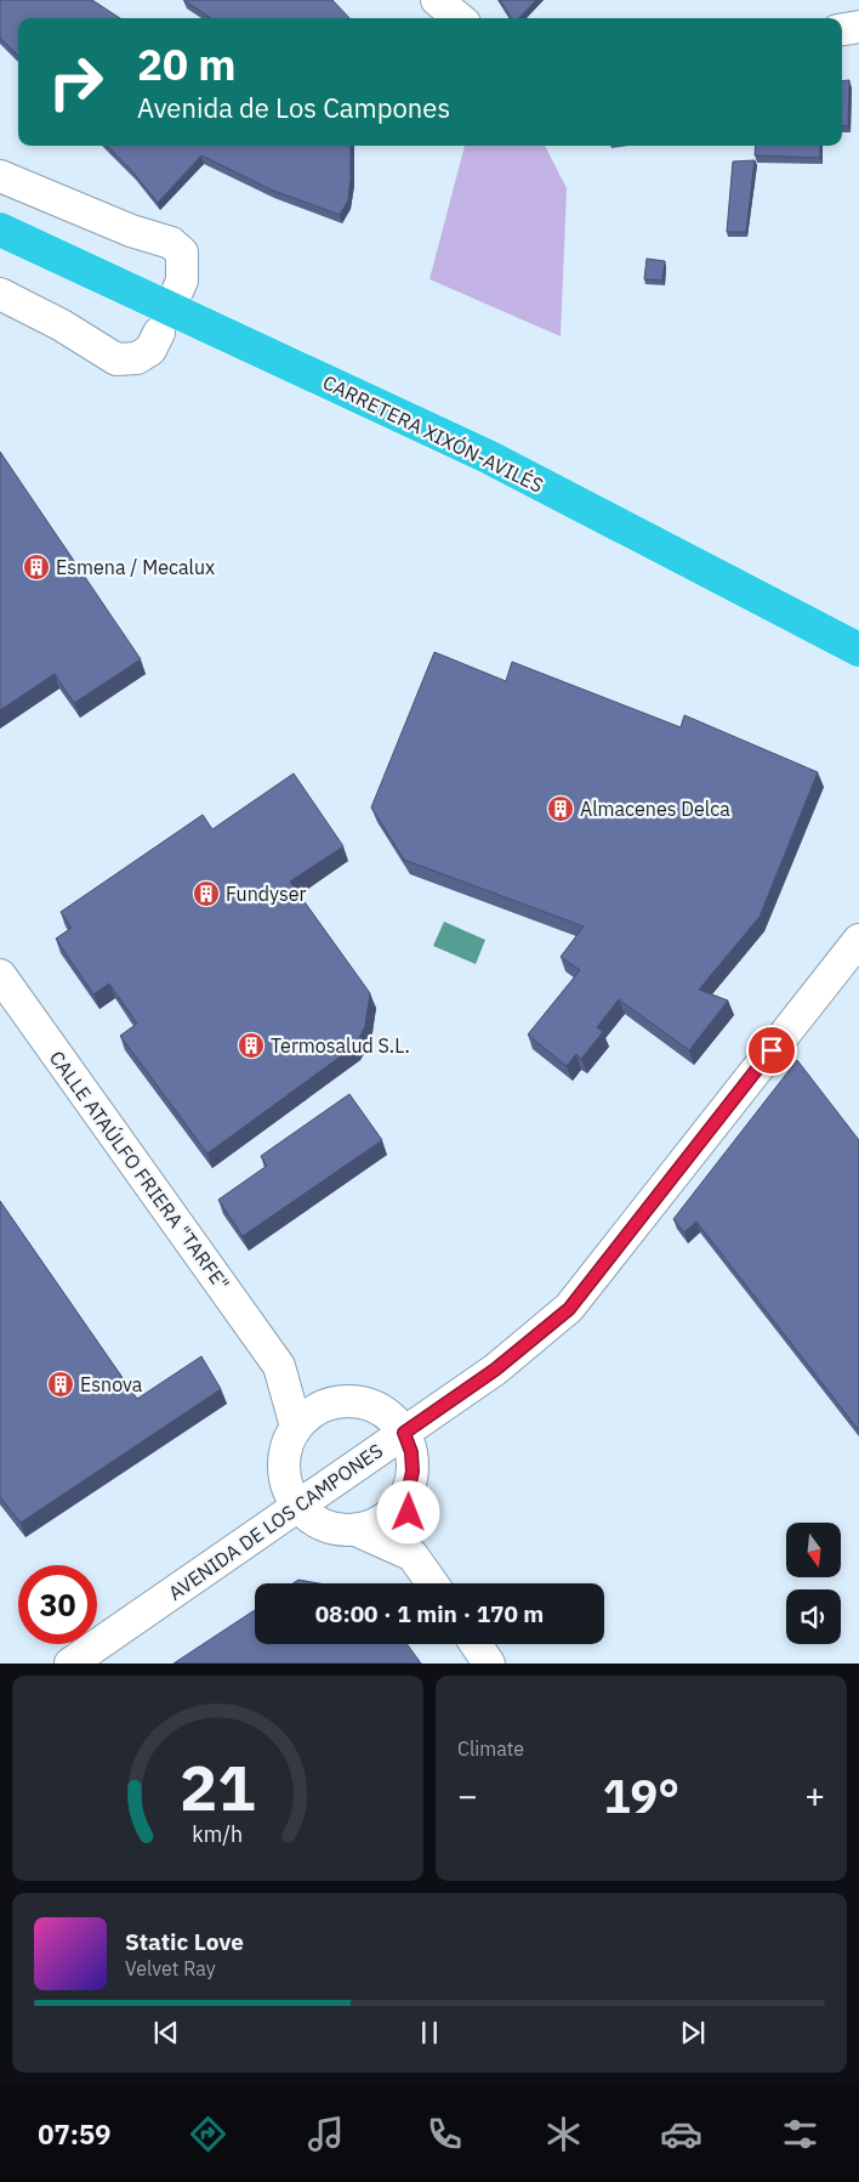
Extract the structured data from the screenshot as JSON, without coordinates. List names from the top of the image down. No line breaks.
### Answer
{"streets":{"highway":["CARRETERA XIXÓN-AVILÉS"],"street":["CALLE ATAÚLFO FRIERA \"TARFE\"","AVENIDA DE LOS CAMPONES"]},"places":{"building":["Esmena / Mecalux","Almacenes Delca","Fundyser","Termosalud S.L.","Esnova"]},"north":"bottom","page":{"turn":["20 m","Avenida de Los Campones"],"limit":"30","trip":"08:00 · 1 min · 170 m","tile":"Climate","heat":["−","19°","+"],"song":["Static Love","Velvet Ray"],"tabs":"07:59","gauge":["21","km/h"]}}
